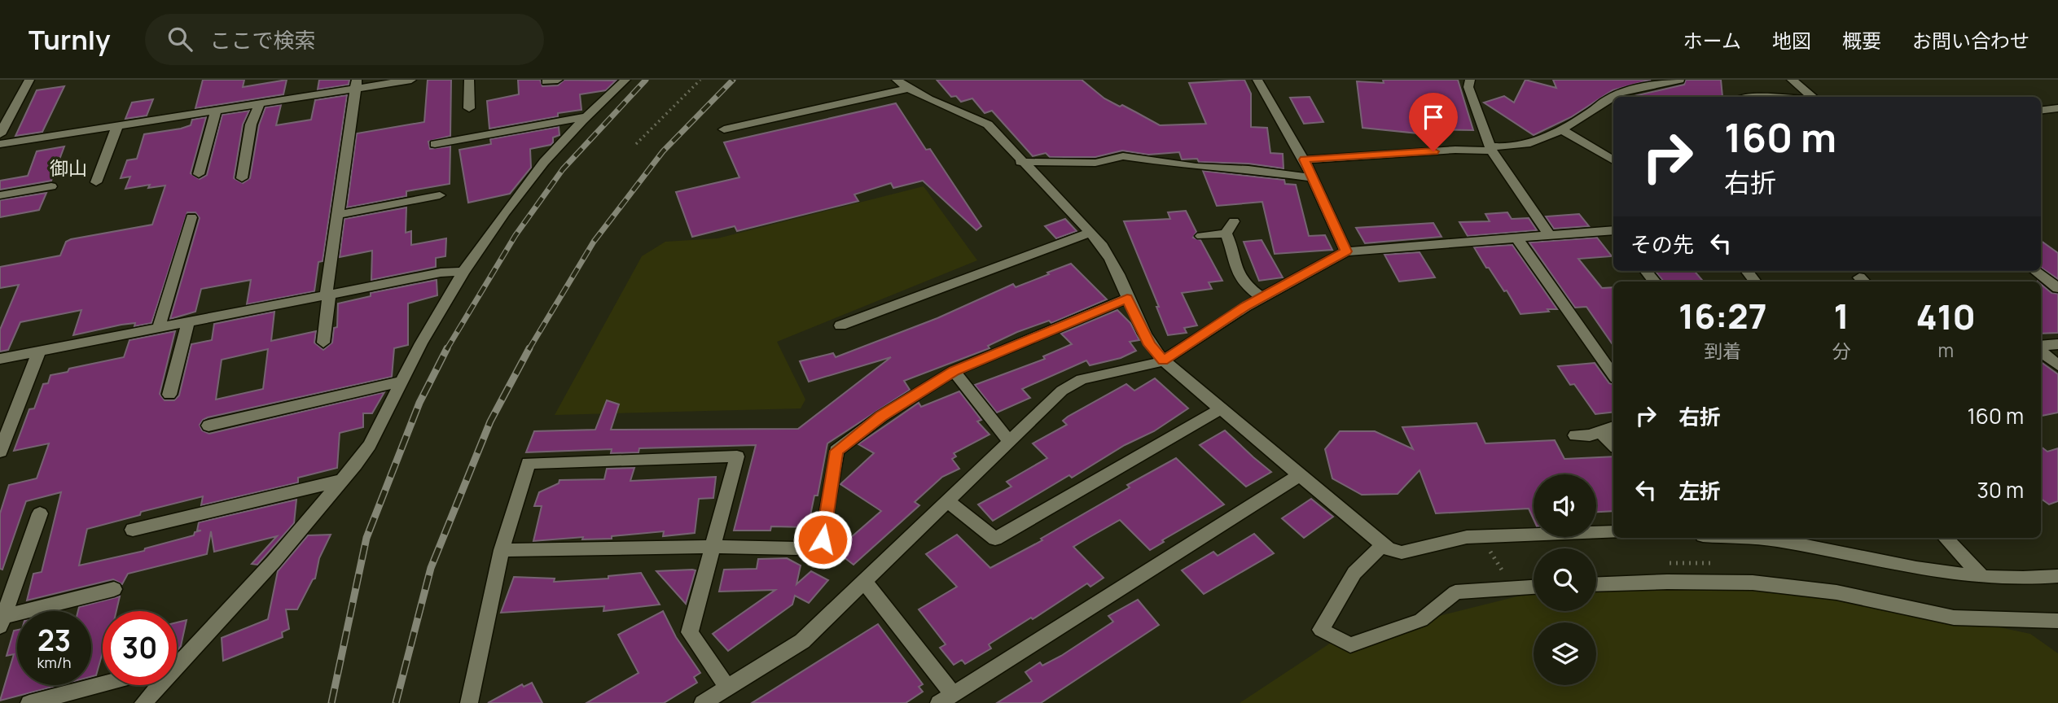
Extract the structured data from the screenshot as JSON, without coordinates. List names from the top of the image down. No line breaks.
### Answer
{"districts":["御山"],"page":{"header":"Turnly","search":"ここで検索","nav":["ホーム","地図","概要","お問い合わせ"],"turn":["160 m","右折"],"then":"その先","eta":["16:27","到着","1","分","410","m"],"list":[{"name":"右折","value":"160 m"},{"name":"左折","value":"30 m"}],"speed":"23 km/h","limit":"30"}}
